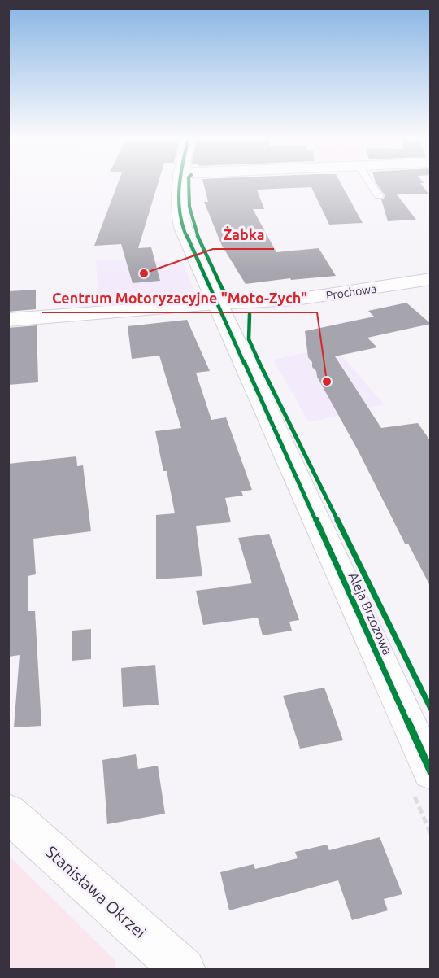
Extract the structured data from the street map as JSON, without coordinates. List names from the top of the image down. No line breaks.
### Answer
{"streets":{"street":["Prochowa","Aleja Brzozowa","Stanisława Okrzei"]},"crossings":[["Prochowa","Aleja Brzozowa"]],"places":["Żabka","Centrum Motoryzacyjne \"Moto-Zych\""]}
